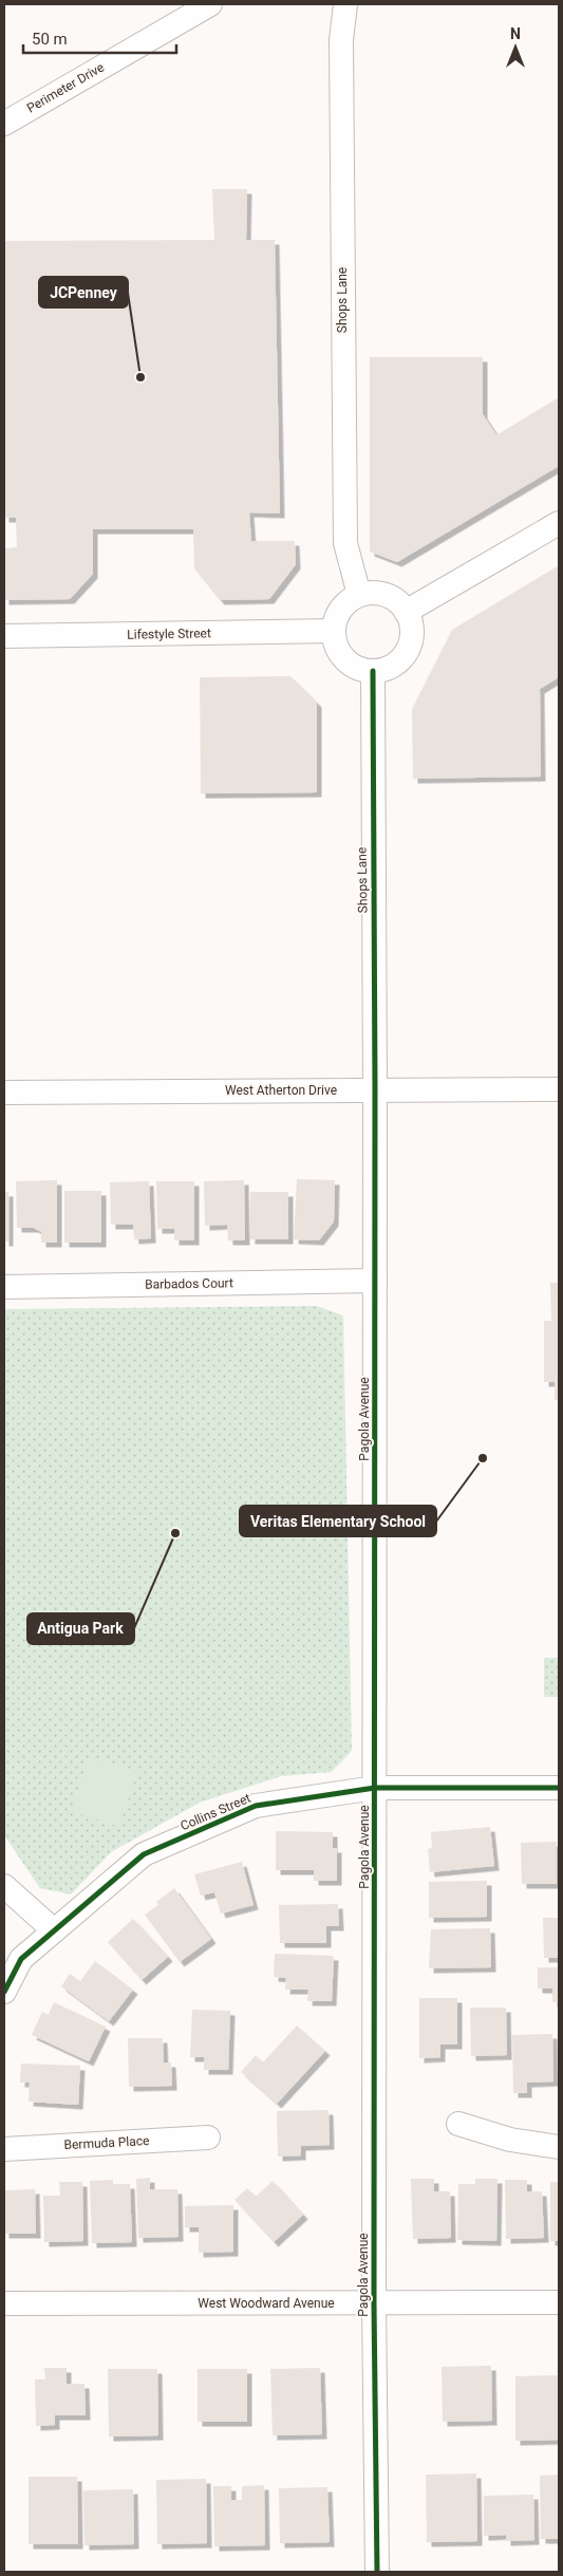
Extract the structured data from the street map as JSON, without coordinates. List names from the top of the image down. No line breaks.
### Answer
{"streets":{"street":["Perimeter Drive","Shops Lane","Lifestyle Street","West Atherton Drive","Barbados Court","Pagola Avenue","Collins Street","Bermuda Place","West Woodward Avenue"]},"crossings":[["Shops Lane","Lifestyle Street"],["Shops Lane","West Atherton Drive"],["Shops Lane","Pagola Avenue"],["West Atherton Drive","Pagola Avenue"],["Barbados Court","Pagola Avenue"],["Pagola Avenue","Collins Street"],["Pagola Avenue","West Woodward Avenue"]],"places":["JCPenney","Veritas Elementary School","Antigua Park"],"scale_bar":"50 m","north":"top"}
